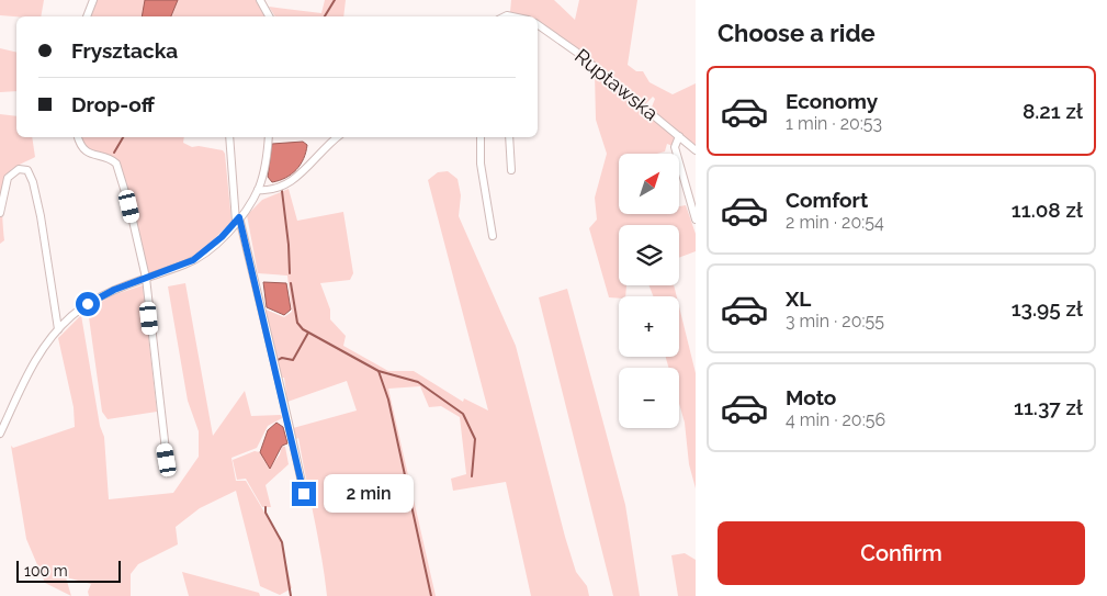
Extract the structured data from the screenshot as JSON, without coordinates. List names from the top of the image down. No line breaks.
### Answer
{"streets":{"street":["Ruptawska"]},"scale_bar":"100 m","north":"top right","page":{"heading":"Choose a ride","banner":["Frysztacka","Drop-off"],"list":[{"name":"Economy","note":"1 min · 20:53","value":"8.21 zł"},{"name":"Comfort","note":"2 min · 20:54","value":"11.08 zł"},{"name":"XL","note":"3 min · 20:55","value":"13.95 zł"},{"name":"Moto","note":"4 min · 20:56","value":"11.37 zł"}],"map_buttons":["+","−"],"bubble":"2 min","buttons":"Confirm","scale":"100 m"}}
